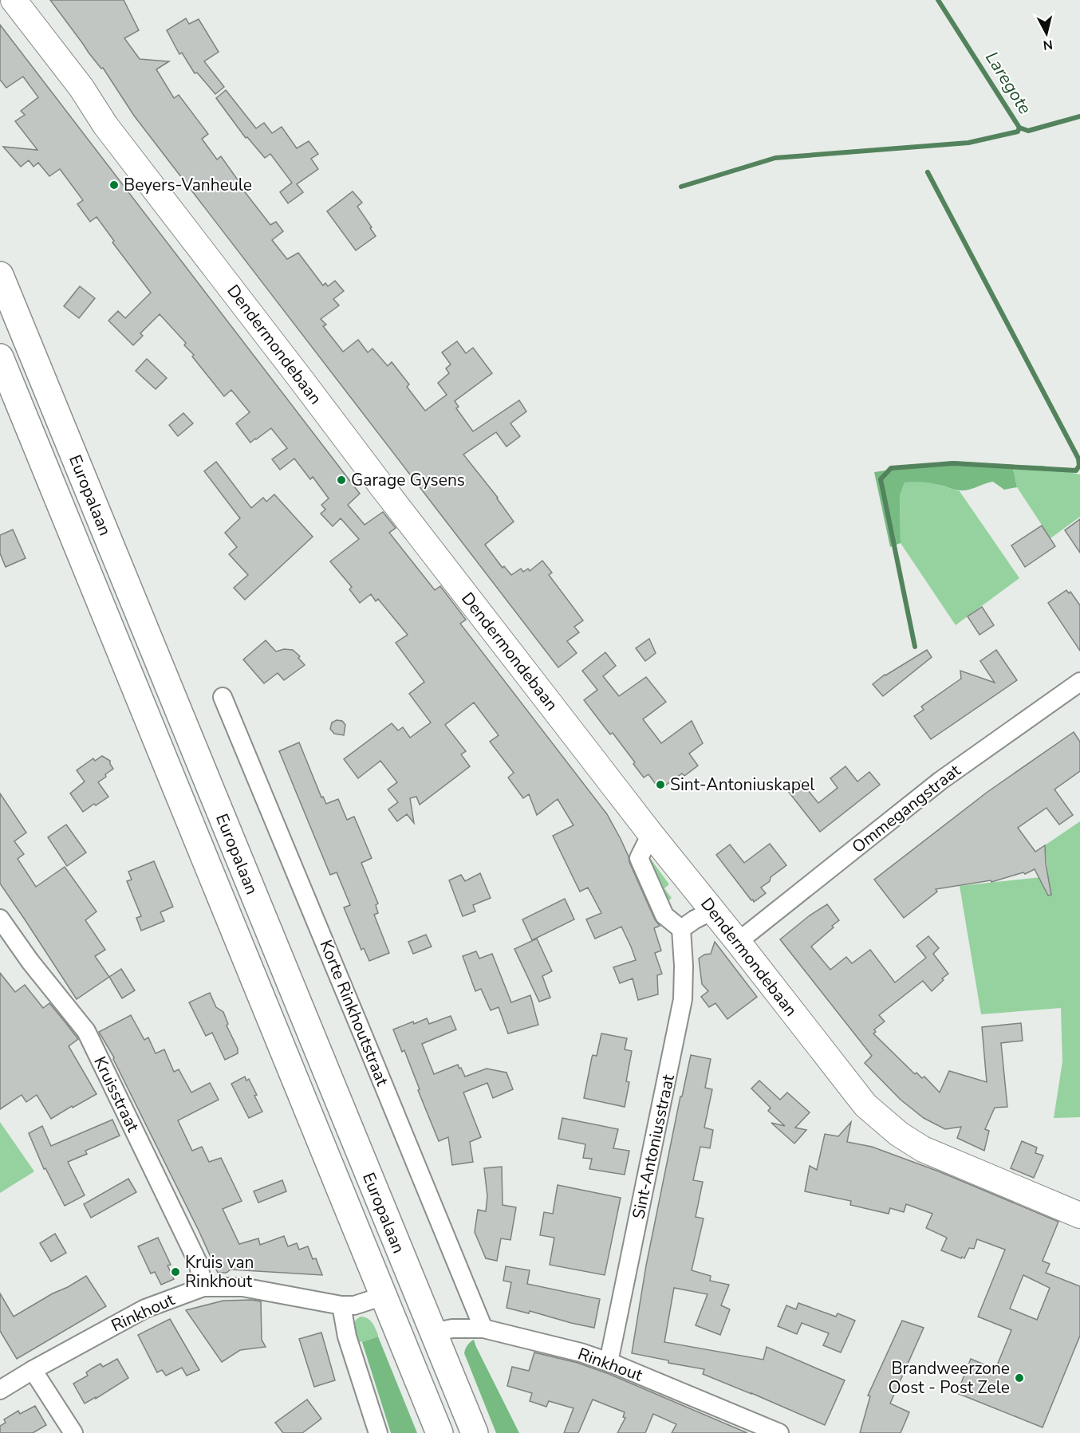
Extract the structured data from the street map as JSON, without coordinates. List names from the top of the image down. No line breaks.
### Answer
{"streets":{"highway":["Europalaan"],"street":["Dendermondebaan","Ommegangstraat","Korte Rinkhoutstraat","Kruisstraat","Sint-Antoniusstraat","Rinkhout"]},"crossings":[["Dendermondebaan","Ommegangstraat"],["Europalaan","Rinkhout"],["Korte Rinkhoutstraat","Rinkhout"],["Kruisstraat","Rinkhout"],["Sint-Antoniusstraat","Rinkhout"]],"water":["Laregote"],"places":["Beyers-Vanheule","Garage Gysens","Sint-Antoniuskapel","Kruis van Rinkhout","Brandweerzone Oost - Post Zele"],"north":"bottom"}
